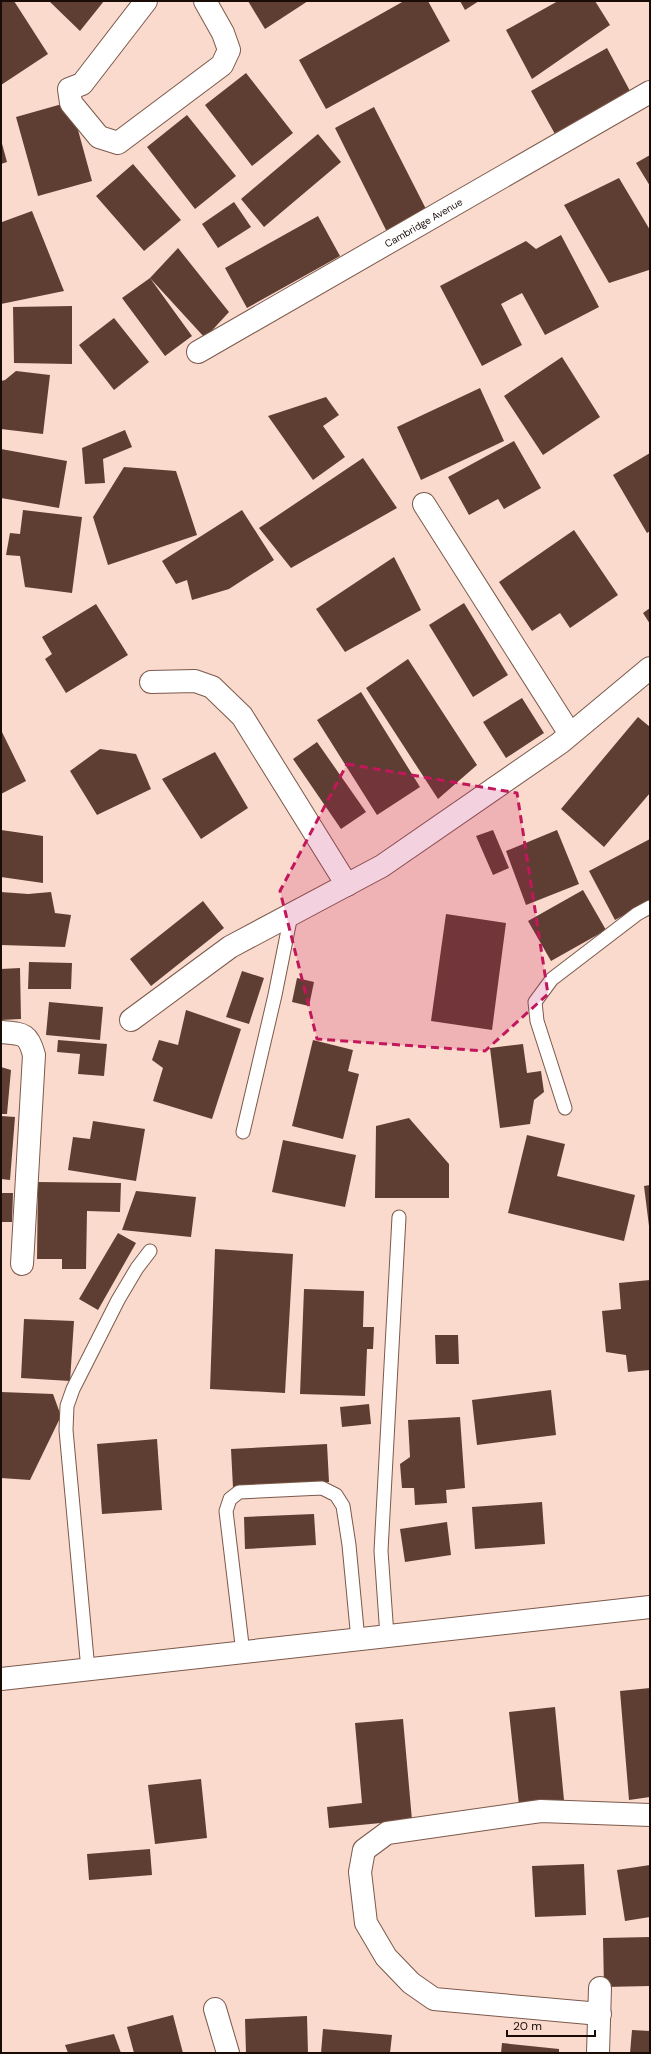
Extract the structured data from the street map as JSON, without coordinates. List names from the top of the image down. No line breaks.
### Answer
{"streets":{"street":["Cambridge Avenue"]},"scale_bar":"20 m"}
